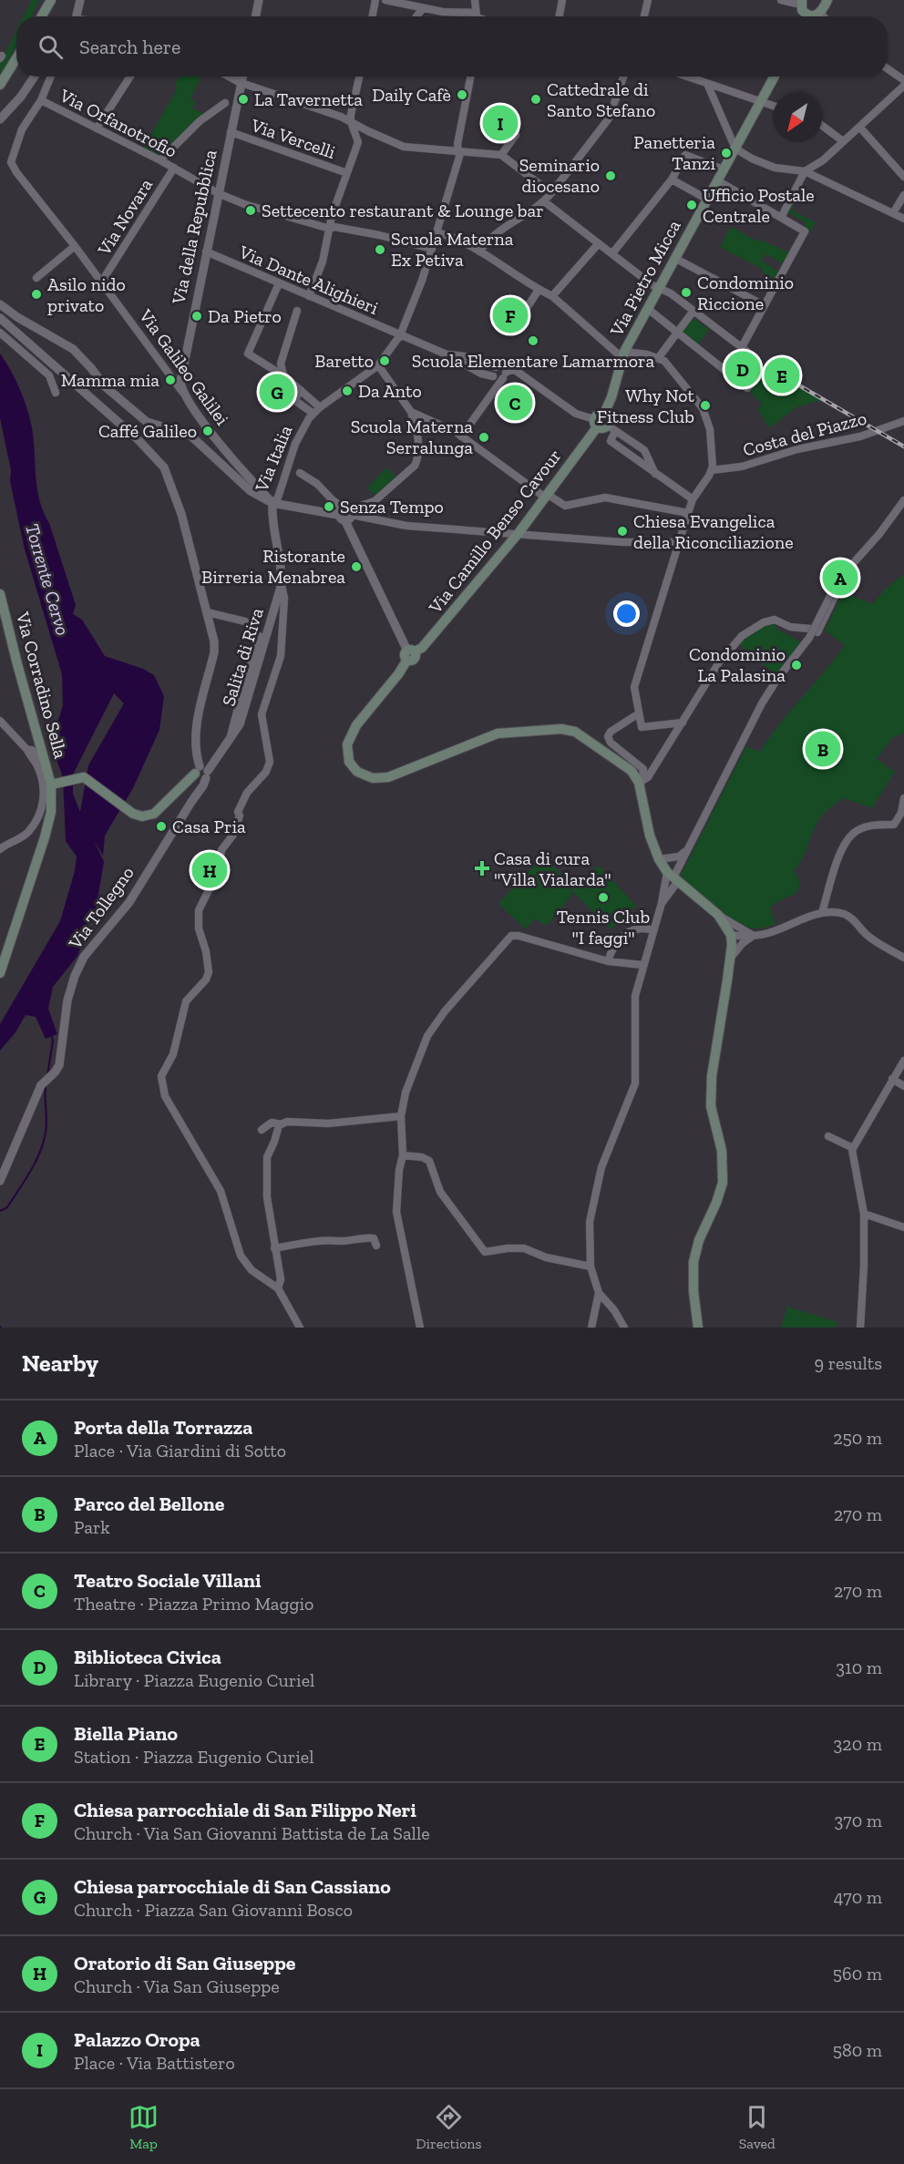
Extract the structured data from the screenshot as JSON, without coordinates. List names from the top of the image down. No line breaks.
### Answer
{"streets":{"main road":["Via Pietro Micca","Via Camillo Benso Cavour","Via Corradino Sella"],"street":["Via Orfanotrofio","Via Vercelli","Via Novara","Via della Repubblica","Via Dante Alighieri","Via Galileo Galilei","Costa del Piazzo","Via Italia","Salita di Riva","Via Tollegno"]},"crossings":[["Via Orfanotrofio","Via Novara"],["Via Orfanotrofio","Via della Repubblica"],["Via Orfanotrofio","Via Galileo Galilei"],["Via Orfanotrofio","Via Italia"],["Via Vercelli","Via della Repubblica"],["Via Novara","Via Galileo Galilei"],["Via della Repubblica","Via Dante Alighieri"],["Via della Repubblica","Via Galileo Galilei"],["Via Dante Alighieri","Via Italia"],["Via Galileo Galilei","Via Italia"],["Via Italia","Salita di Riva"],["Salita di Riva","Via Tollegno"]],"water":["Torrente Cervo"],"places":{"other":["Daily Cafè","La Tavernetta","Cattedrale di Santo Stefano","Panetteria Tanzi","Seminario diocesano","Ufficio Postale Centrale","Settecento restaurant & Lounge bar","Scuola Materna Ex Petiva","Condominio Riccione","Asilo nido privato","Da Pietro","Scuola Elementare Lamarmora","Baretto","Mamma mia","Da Anto","Why Not Fitness Club","Caffé Galileo","Scuola Materna Serralunga","Senza Tempo","Chiesa Evangelica della Riconciliazione","Ristorante Birreria Menabrea","Condominio La Palasina","Casa Pria","Tennis Club \"I faggi\""],"health":["Casa di cura \"Villa Vialarda\""]},"north":"bottom left","page":{"search":"Search here","pins":["I","F","D","E","G","C","A","B","H"],"heading":["Nearby","9 results"],"list":[{"mark":"A","name":"Porta della Torrazza","note":"Place · Via Giardini di Sotto","value":"250 m"},{"mark":"B","name":"Parco del Bellone","note":"Park","value":"270 m"},{"mark":"C","name":"Teatro Sociale Villani","note":"Theatre · Piazza Primo Maggio","value":"270 m"},{"mark":"D","name":"Biblioteca Civica","note":"Library · Piazza Eugenio Curiel","value":"310 m"},{"mark":"E","name":"Biella Piano","note":"Station · Piazza Eugenio Curiel","value":"320 m"},{"mark":"F","name":"Chiesa parrocchiale di San Filippo Neri","note":"Church · Via San Giovanni Battista de La Salle","value":"370 m"},{"mark":"G","name":"Chiesa parrocchiale di San Cassiano","note":"Church · Piazza San Giovanni Bosco","value":"470 m"},{"mark":"H","name":"Oratorio di San Giuseppe","note":"Church · Via San Giuseppe","value":"560 m"},{"mark":"I","name":"Palazzo Oropa","note":"Place · Via Battistero","value":"580 m"}],"nav":["Map","Directions","Saved"]}}
